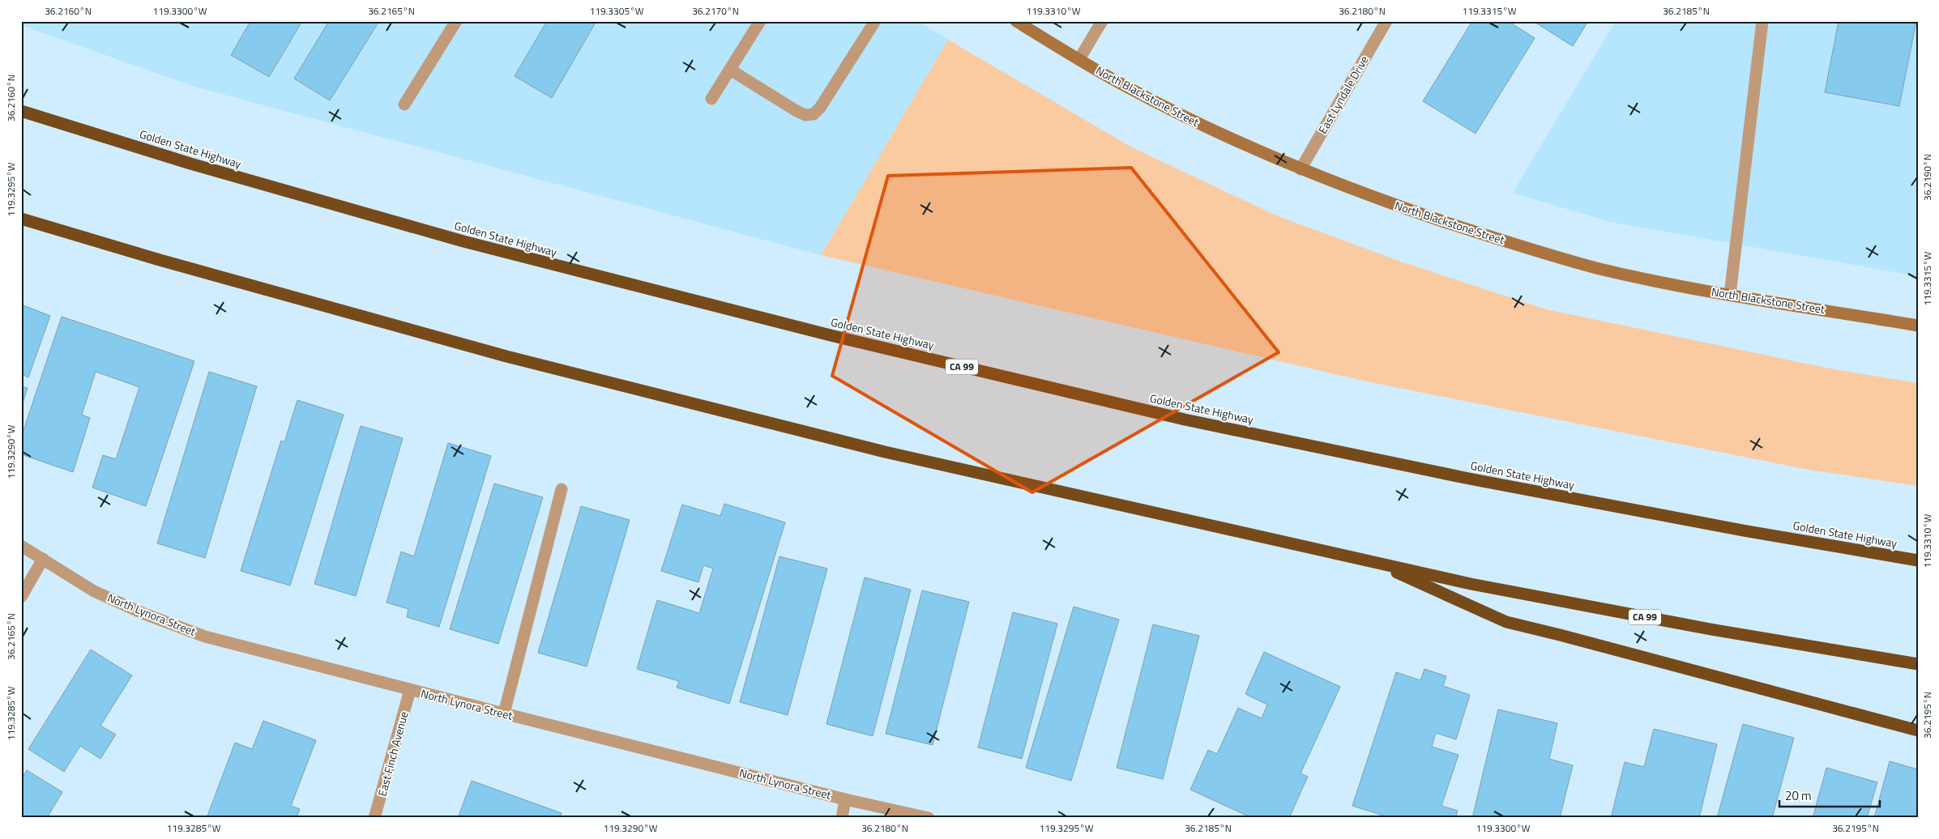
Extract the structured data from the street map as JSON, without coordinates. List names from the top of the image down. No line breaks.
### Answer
{"streets":{"highway":["Golden State Highway","CA 99"],"main road":["North Blackstone Street"],"street":["East Lyndale Drive","North Lynora Street","East Finch Avenue"]},"crossings":[["East Lyndale Drive","North Blackstone Street"],["North Lynora Street","East Finch Avenue"]],"scale_bar":"20 m","coordinates":["36.2160°N","119.3300°W","36.2165°N","119.3305°W","36.2170°N","119.3310°W","36.2180°N","119.3315°W","36.2185°N","36.2190°N","119.3295°W","119.3290°W","119.3285°W","36.2195°N"]}
